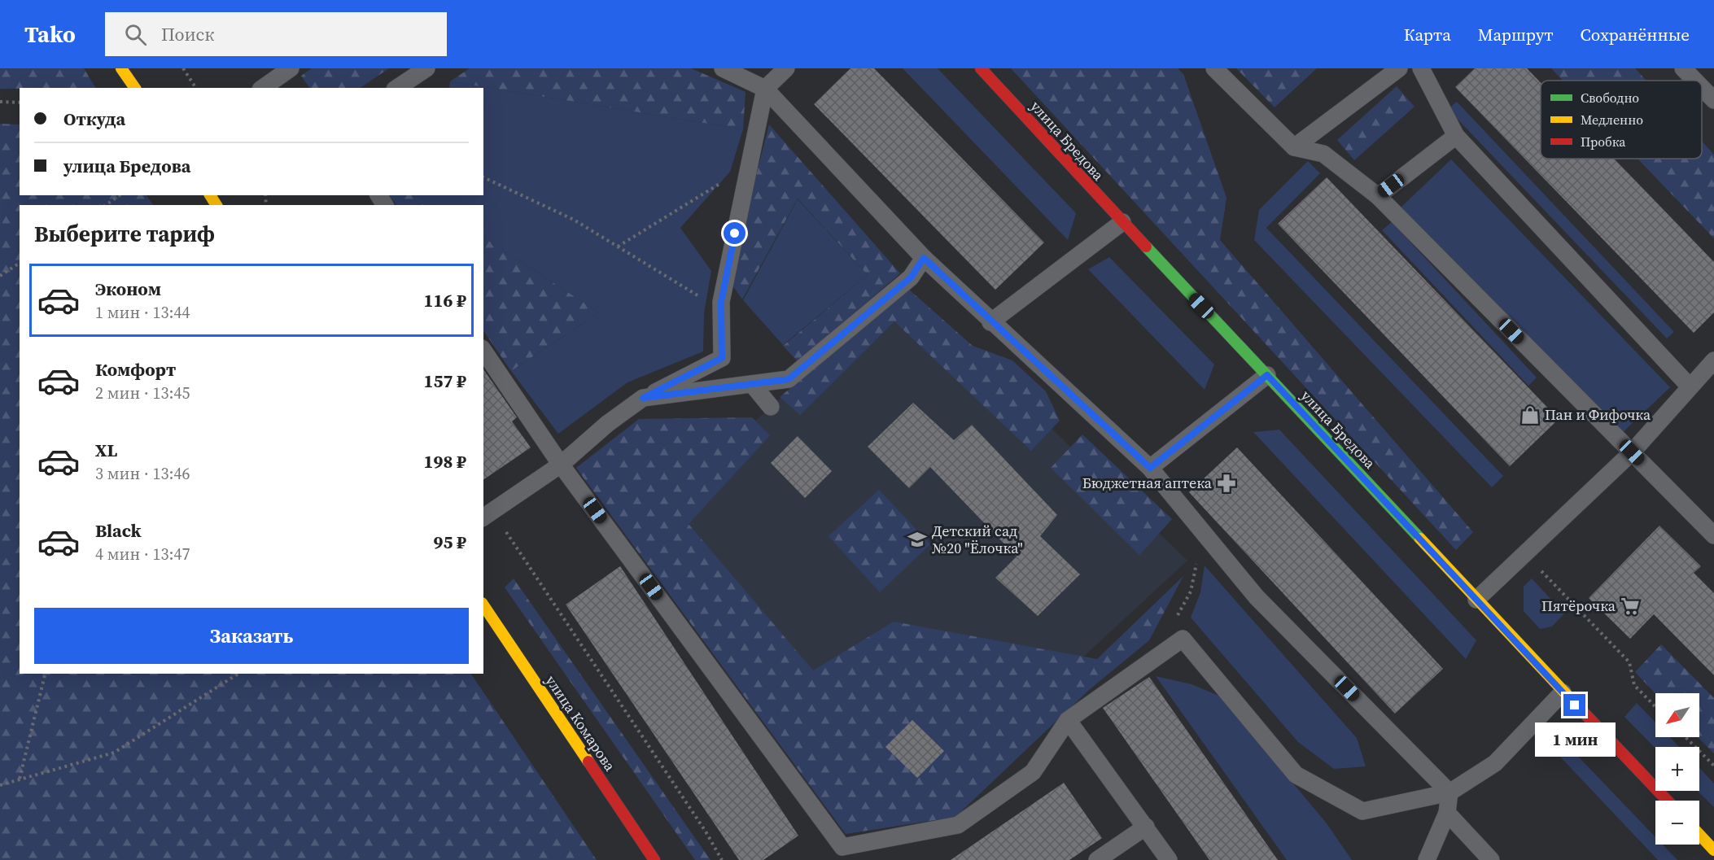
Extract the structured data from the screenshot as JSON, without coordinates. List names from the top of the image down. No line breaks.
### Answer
{"streets":{"main road":["улица Бредова","улица Комарова"]},"places":{"shop":["Пан и Фифочка"],"pharmacy":["Бюджетная аптека"],"school or university":["Детский сад №20 \"Ёлочка\""],"supermarket":["Пятёрочка"]},"legend":["Свободно","Медленно","Пробка"],"north":"bottom left","page":{"header":"Tako","search":"Поиск","nav":["Карта","Маршрут","Сохранённые"],"banner":["Откуда","улица Бредова"],"heading":"Выберите тариф","list":[{"name":"Эконом","note":"1 мин · 13:44","value":"116 ₽"},{"name":"Комфорт","note":"2 мин · 13:45","value":"157 ₽"},{"name":"XL","note":"3 мин · 13:46","value":"198 ₽"},{"name":"Black","note":"4 мин · 13:47","value":"95 ₽"}],"buttons":"Заказать","map_buttons":["+","−"],"bubble":"1 мин"}}
